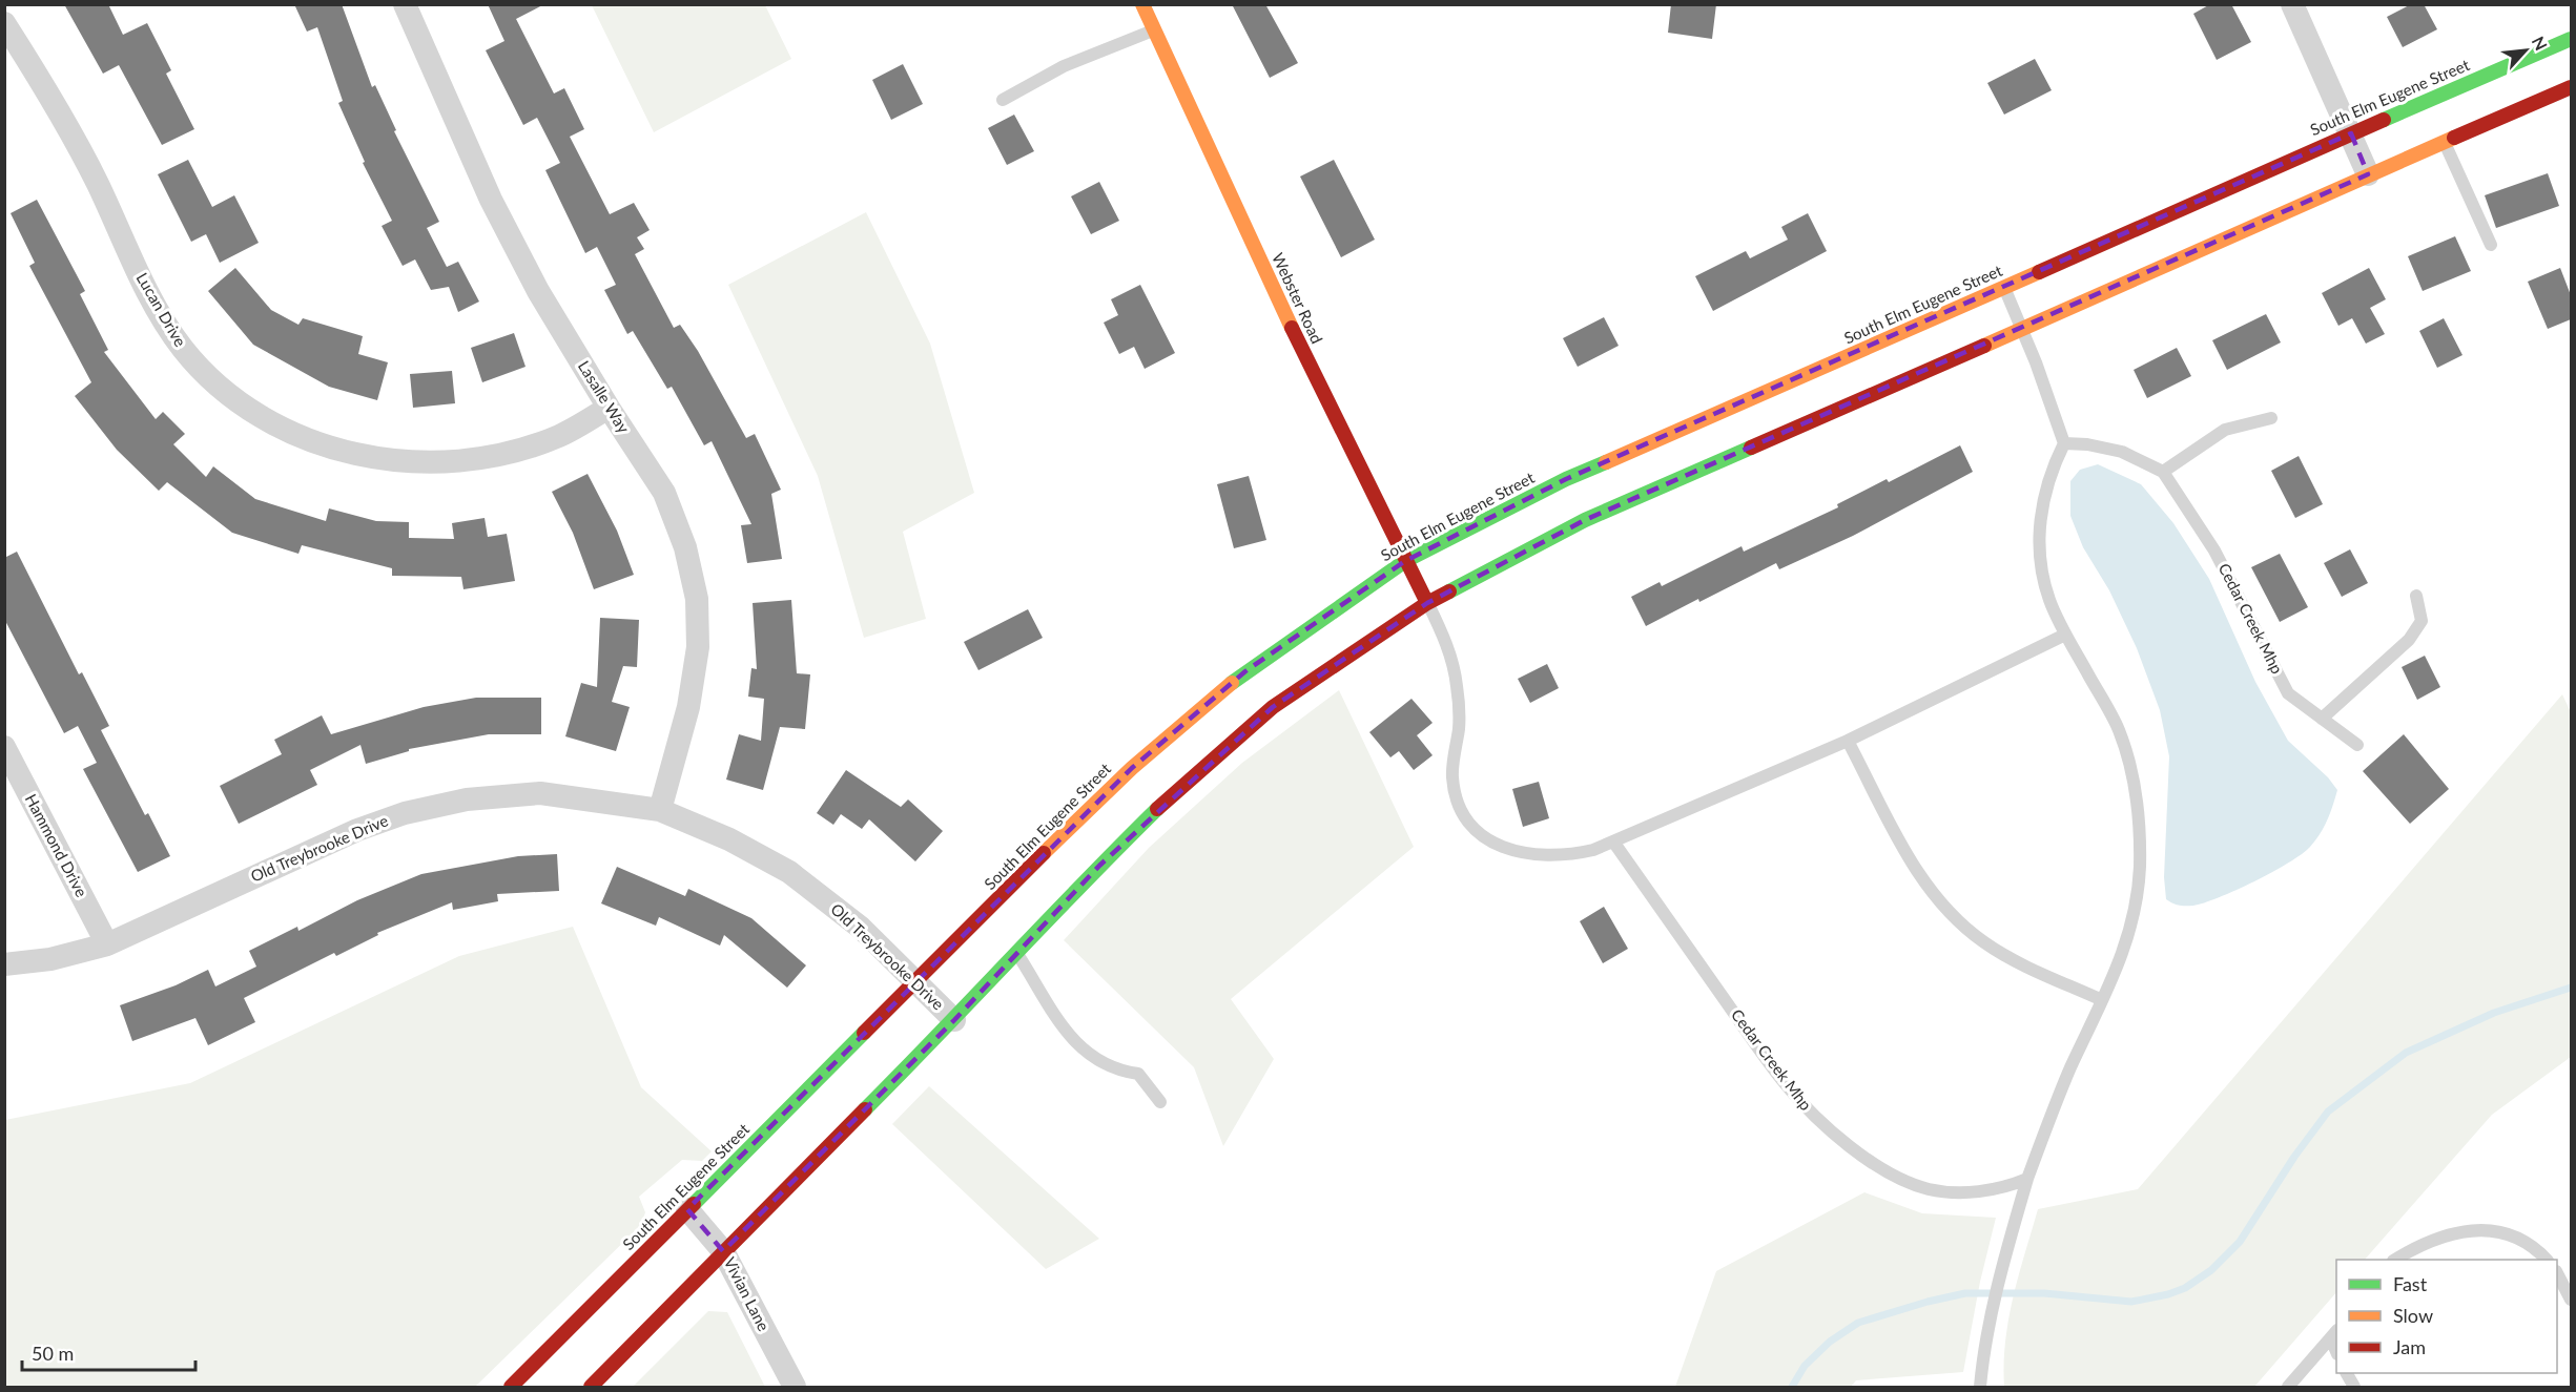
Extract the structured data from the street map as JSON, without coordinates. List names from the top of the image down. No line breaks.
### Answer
{"streets":{"main road":["South Elm Eugene Street","Webster Road"],"street":["Lucan Drive","Lasalle Way","Hammond Drive","Old Treybrooke Drive","Vivian Lane"],"lane":["Cedar Creek Mhp"]},"crossings":[["South Elm Eugene Street","Webster Road"],["South Elm Eugene Street","Old Treybrooke Drive"],["South Elm Eugene Street","Vivian Lane"],["Lucan Drive","Lasalle Way"],["Lasalle Way","Old Treybrooke Drive"],["Hammond Drive","Old Treybrooke Drive"]],"legend":["Fast","Slow","Jam"],"scale_bar":"50 m","north":"top right"}
